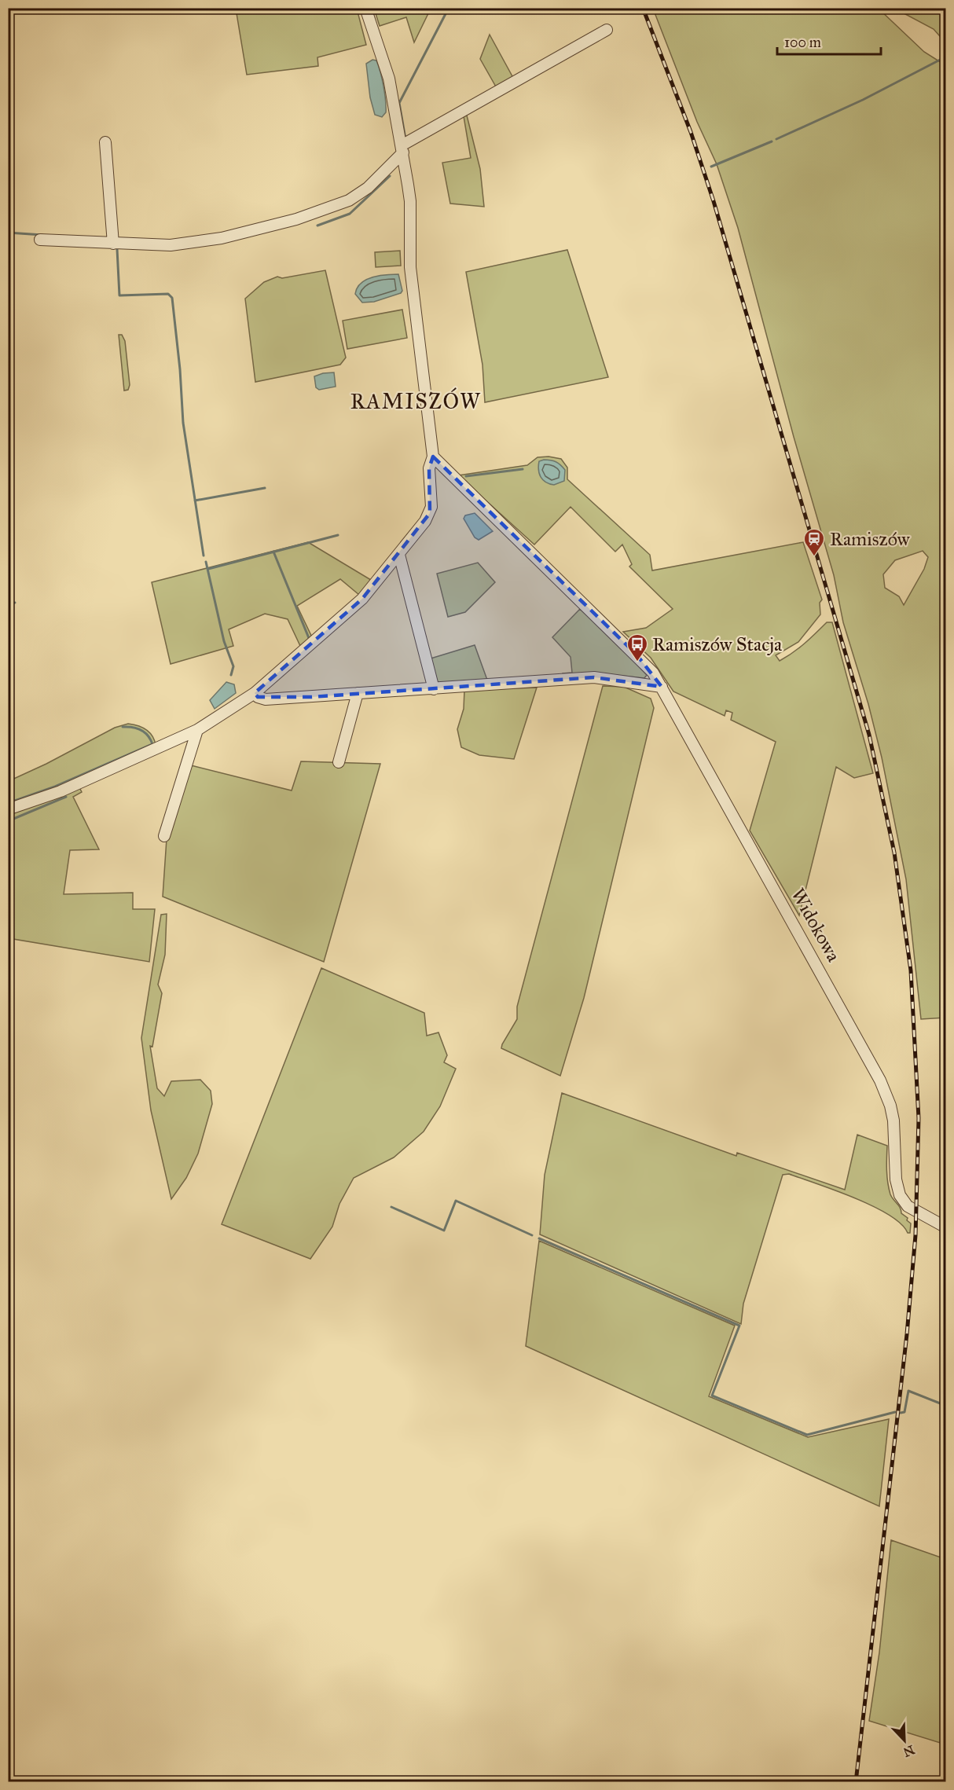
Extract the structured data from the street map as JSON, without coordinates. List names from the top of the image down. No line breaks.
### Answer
{"streets":{"street":["Widokowa"]},"districts":["RAMISZÓW"],"places":{"station":["Ramiszów"],"bus stop":["Ramiszów Stacja"]},"scale_bar":"100 m","north":"bottom right"}
